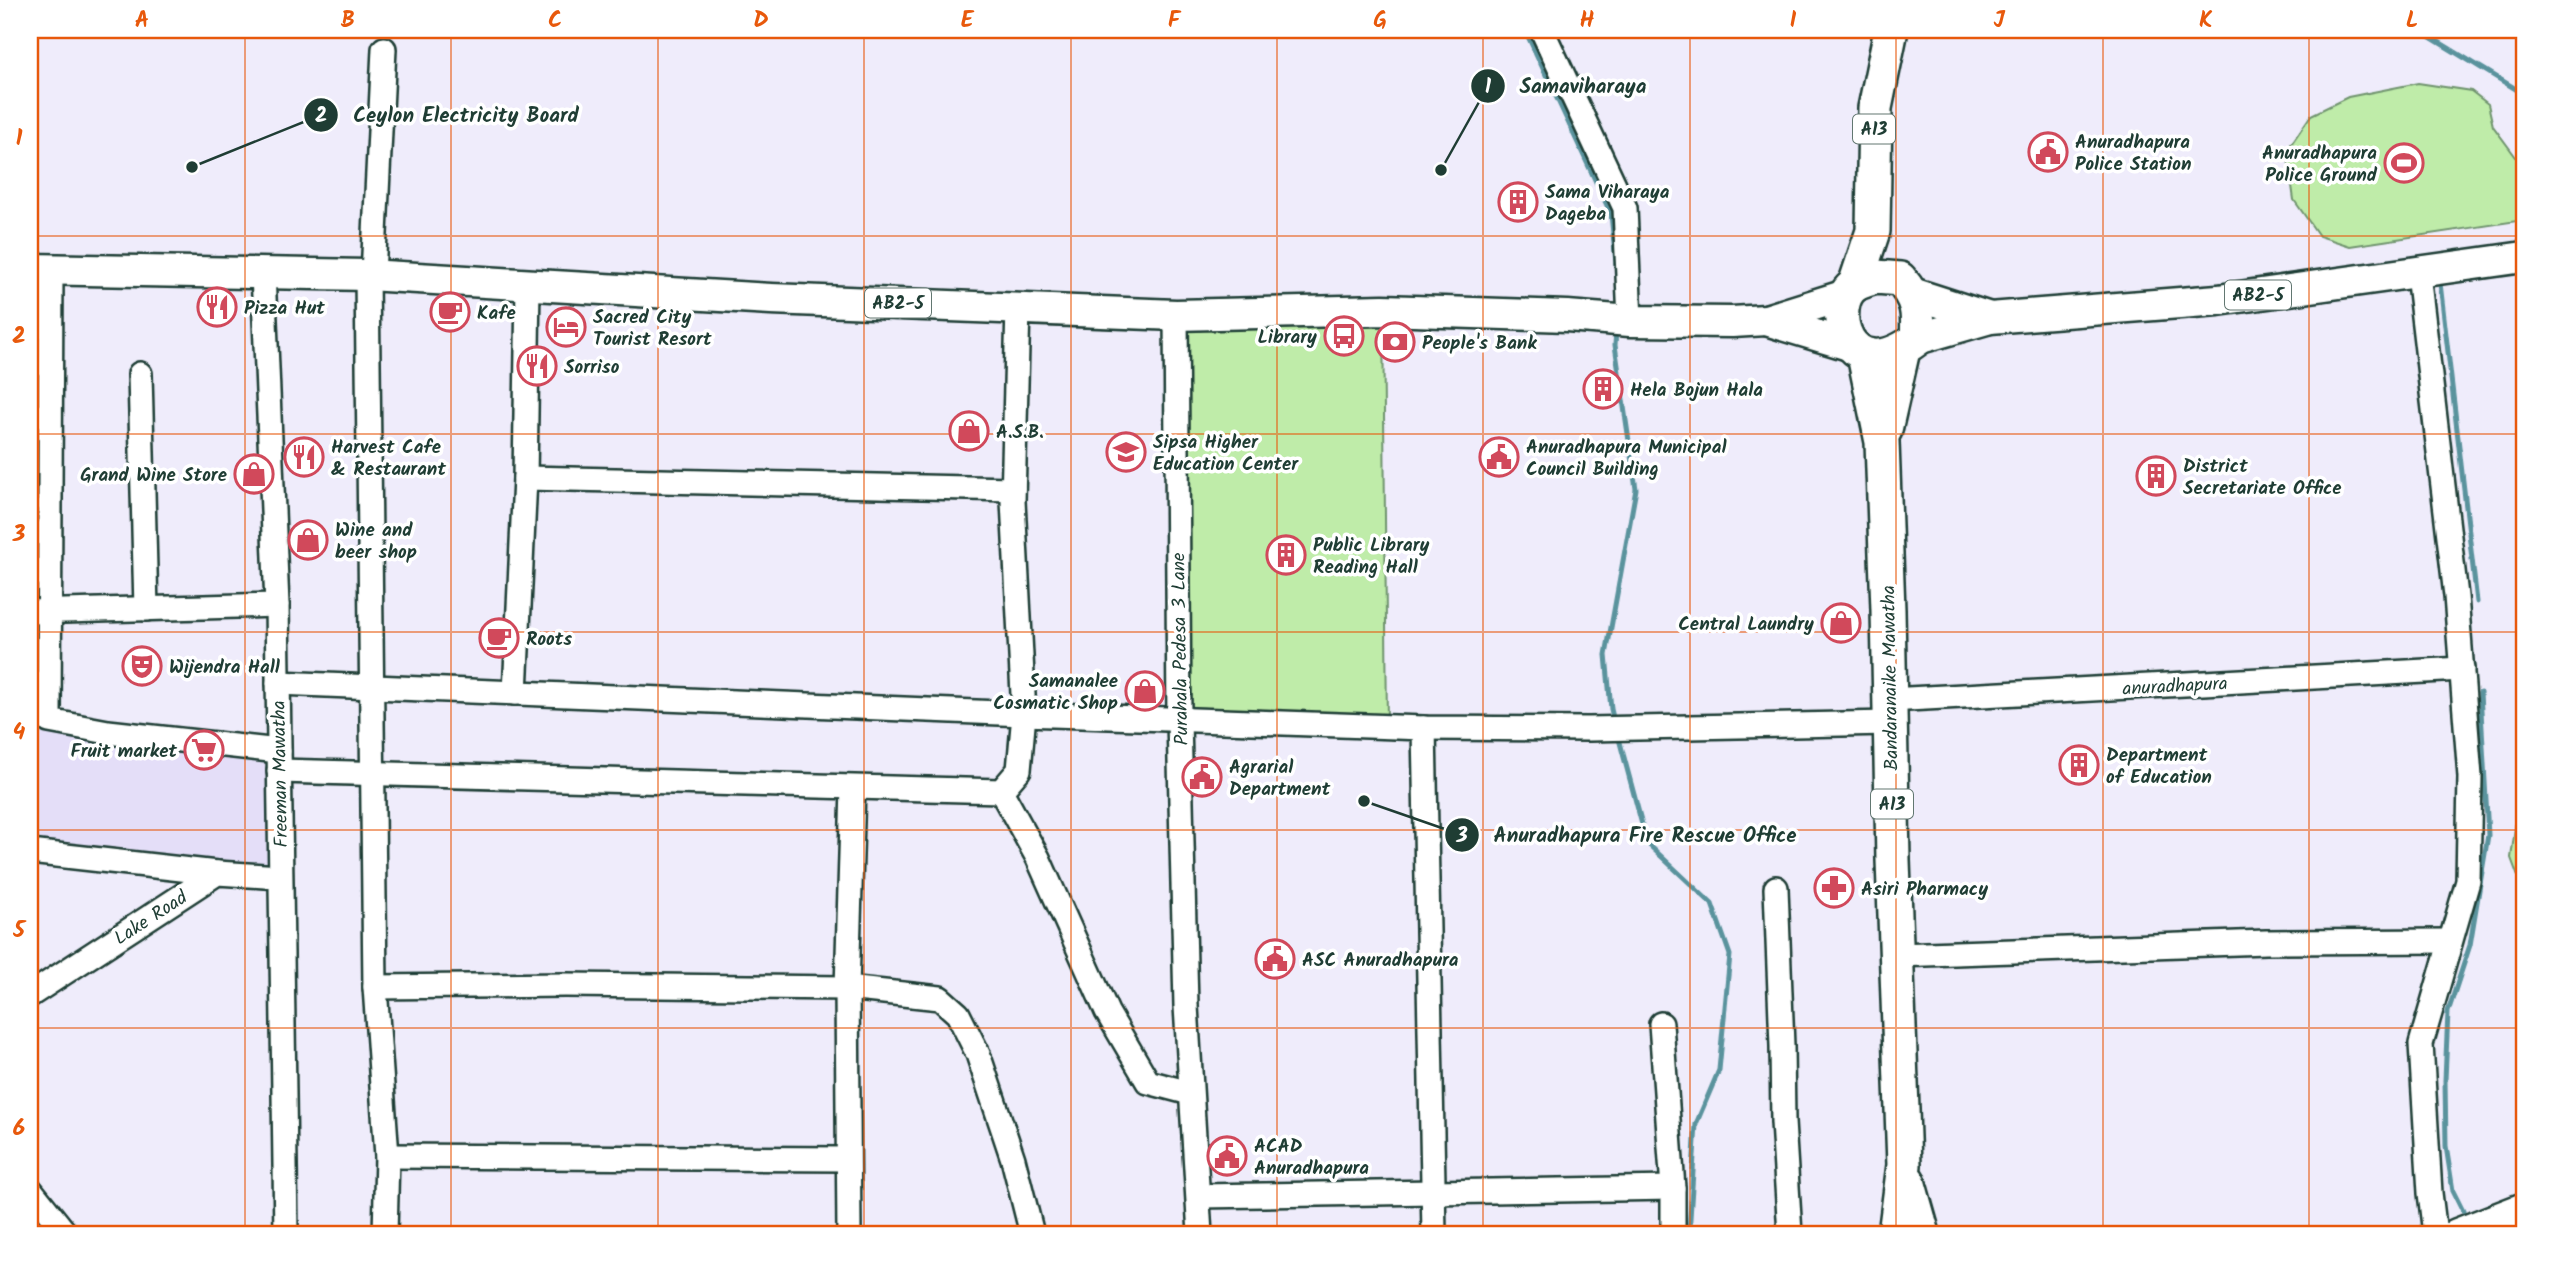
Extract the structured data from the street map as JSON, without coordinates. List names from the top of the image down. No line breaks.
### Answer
{"streets":{"highway":["A13","Bandaranaike Mawatha"],"main road":["AB2-5"],"street":["Purahala Pedesa 3 Lane","anuradhapura","Freeman Mawatha","Lake Road"]},"crossings":[["A13","AB2-5"],["A13","Bandaranaike Mawatha"],["AB2-5","Purahala Pedesa 3 Lane"],["AB2-5","Bandaranaike Mawatha"],["AB2-5","Freeman Mawatha"],["Purahala Pedesa 3 Lane","anuradhapura"],["Bandaranaike Mawatha","anuradhapura"],["anuradhapura","Freeman Mawatha"]],"places":{"public building":["Anuradhapura Police Station","Anuradhapura Municipal Council Building","Agrarial Department","ASC Anuradhapura","ACAD Anuradhapura"],"sports":["Anuradhapura Police Ground"],"other":["Ceylon Electricity Board","Samaviharaya","Anuradhapura Fire Rescue Office"],"building":["Sama Viharaya Dageba","Hela Bojun Hala","District Secretariate Office","Public Library Reading Hall","Department of Education"],"restaurant":["Pizza Hut","Sorriso","Harvest Cafe & Restaurant"],"cafe":["Kafe","Roots"],"hotel":["Sacred City Tourist Resort"],"bus stop":["Library"],"bank":["People's Bank"],"shop":["A.S.B.","Grand Wine Store","Wine and beer shop","Central Laundry","Samanalee Cosmatic Shop"],"school or university":["Sipsa Higher Education Center"],"theatre":["Wijendra Hall"],"supermarket":["Fruit market"],"pharmacy":["Asiri Pharmacy"]},"grid":{"columns":["A","B","C","D","E","F","G","H","I","J","K","L"],"rows":["1","2","3","4","5","6"]}}
